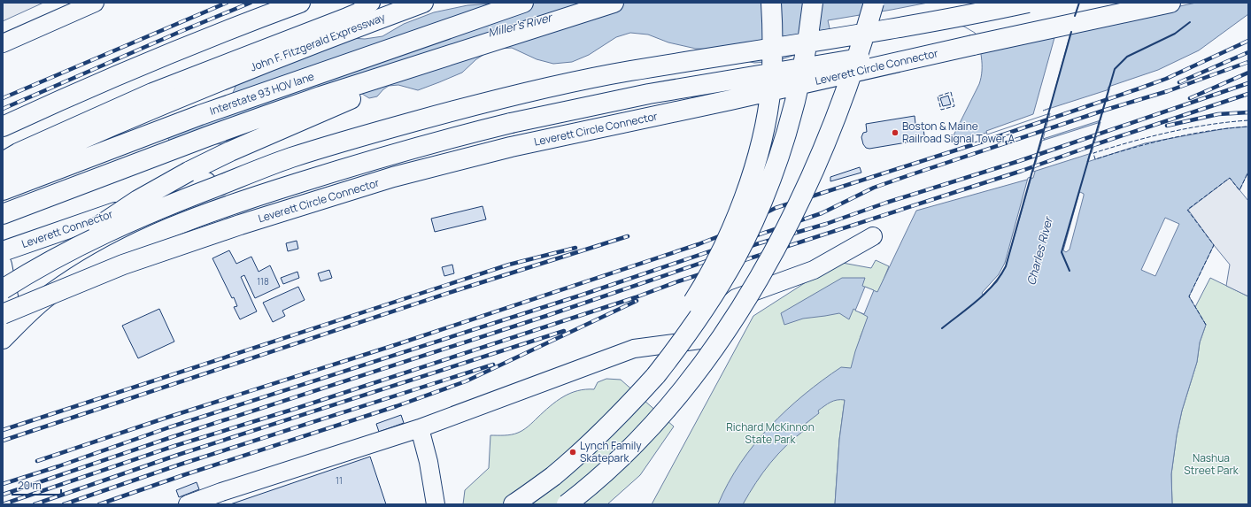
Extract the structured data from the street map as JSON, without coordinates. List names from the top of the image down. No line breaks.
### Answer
{"streets":{"highway":["John F. Fitzgerald Expressway","Leverett Circle Connector","Interstate 93 HOV lane","Leverett Connector"]},"water":["Miller's River","Charles River"],"parks":["Richard McKinnon State Park","Nashua Street Park"],"places":["Boston & Maine Railroad Signal Tower A","Lynch Family Skatepark"],"house_numbers":["118","11"],"scale_bar":"20 m"}
